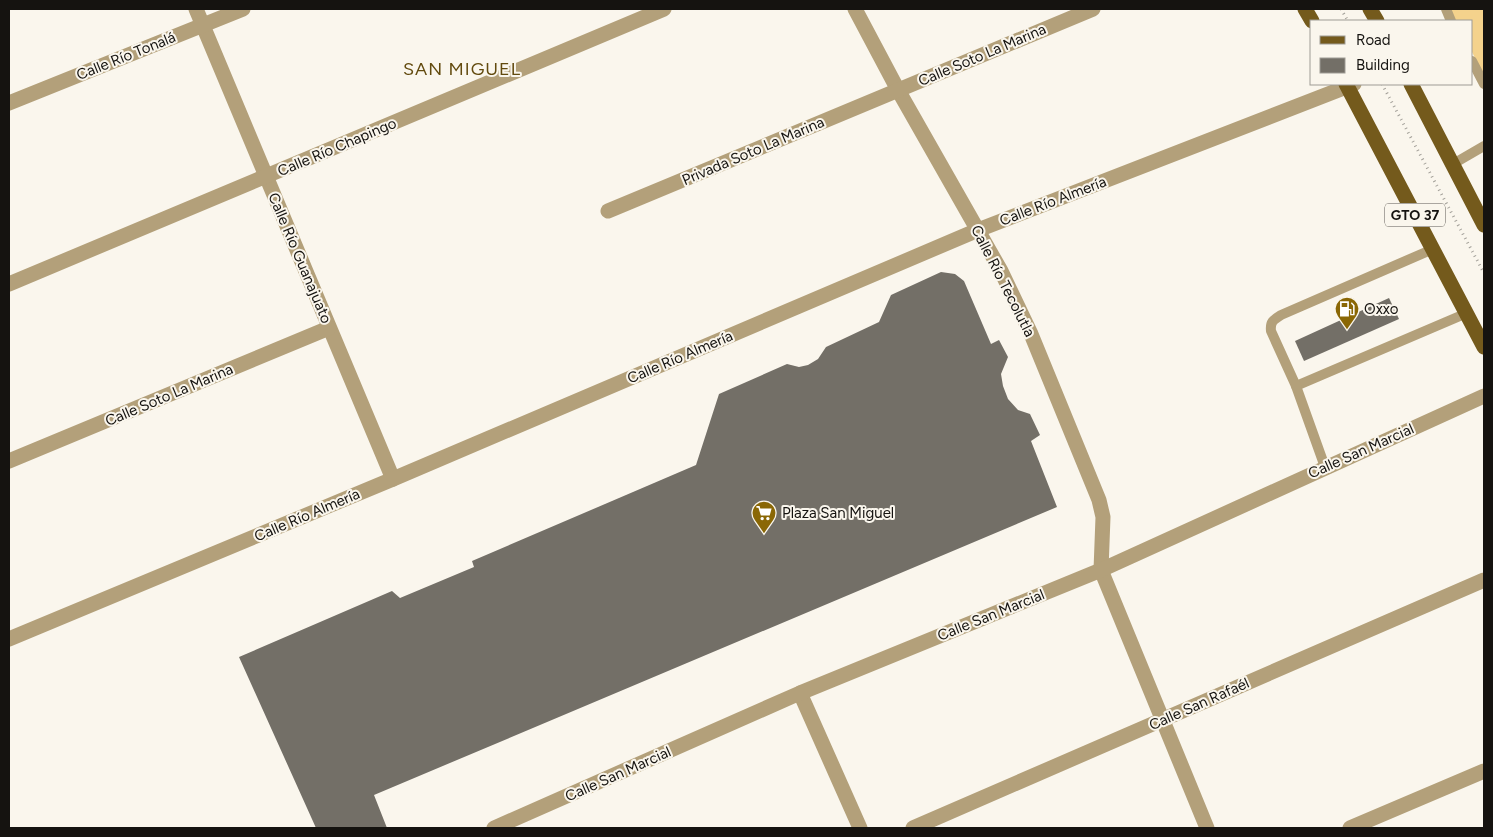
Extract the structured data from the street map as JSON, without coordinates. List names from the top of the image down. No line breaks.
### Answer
{"streets":{"main road":["GTO 37"],"street":["Calle Soto La Marina","Calle Río Tonalá","Calle Río Chapingo","Privada Soto La Marina","Calle Río Almería","Calle Río Guanajuato","Calle Río Tecolutla","Calle San Marcial","Calle San Rafaél"]},"crossings":[["Calle Soto La Marina","Privada Soto La Marina"],["Calle Soto La Marina","Calle Río Guanajuato"],["Calle Soto La Marina","Calle Río Tecolutla"],["Calle Río Tonalá","Calle Río Guanajuato"],["Calle Río Chapingo","Calle Río Guanajuato"],["Privada Soto La Marina","Calle Río Tecolutla"],["Calle Río Almería","GTO 37"],["Calle Río Almería","Calle Río Guanajuato"],["Calle Río Almería","Calle Río Tecolutla"],["Calle Río Tecolutla","Calle San Marcial"]],"districts":["SAN MIGUEL"],"places":{"fuel station":["Oxxo"],"supermarket":["Plaza San Miguel"]},"legend":["Road","Building"]}
